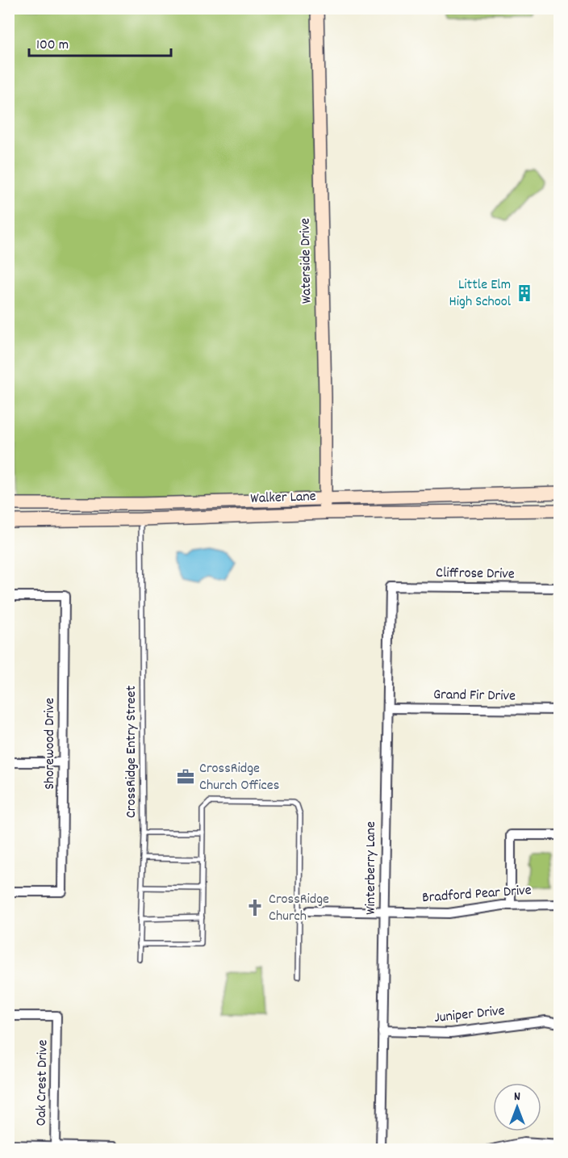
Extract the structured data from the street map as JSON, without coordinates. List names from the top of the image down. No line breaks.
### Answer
{"streets":{"street":["Waterside Drive","Walker Lane","Cliffrose Drive","Grand Fir Drive","Shorewood Drive","Winterberry Lane","Bradford Pear Drive","Juniper Drive","Oak Crest Drive"],"lane":["CrossRidge Entry Street"]},"crossings":[["Waterside Drive","Walker Lane"],["Walker Lane","CrossRidge Entry Street"],["Cliffrose Drive","Winterberry Lane"],["Grand Fir Drive","Winterberry Lane"],["Winterberry Lane","Bradford Pear Drive"],["Winterberry Lane","Juniper Drive"]],"places":{"building":["Little Elm High School"],"office":["CrossRidge Church Offices"],"church":["CrossRidge Church"]},"scale_bar":"100 m","north":"top"}
